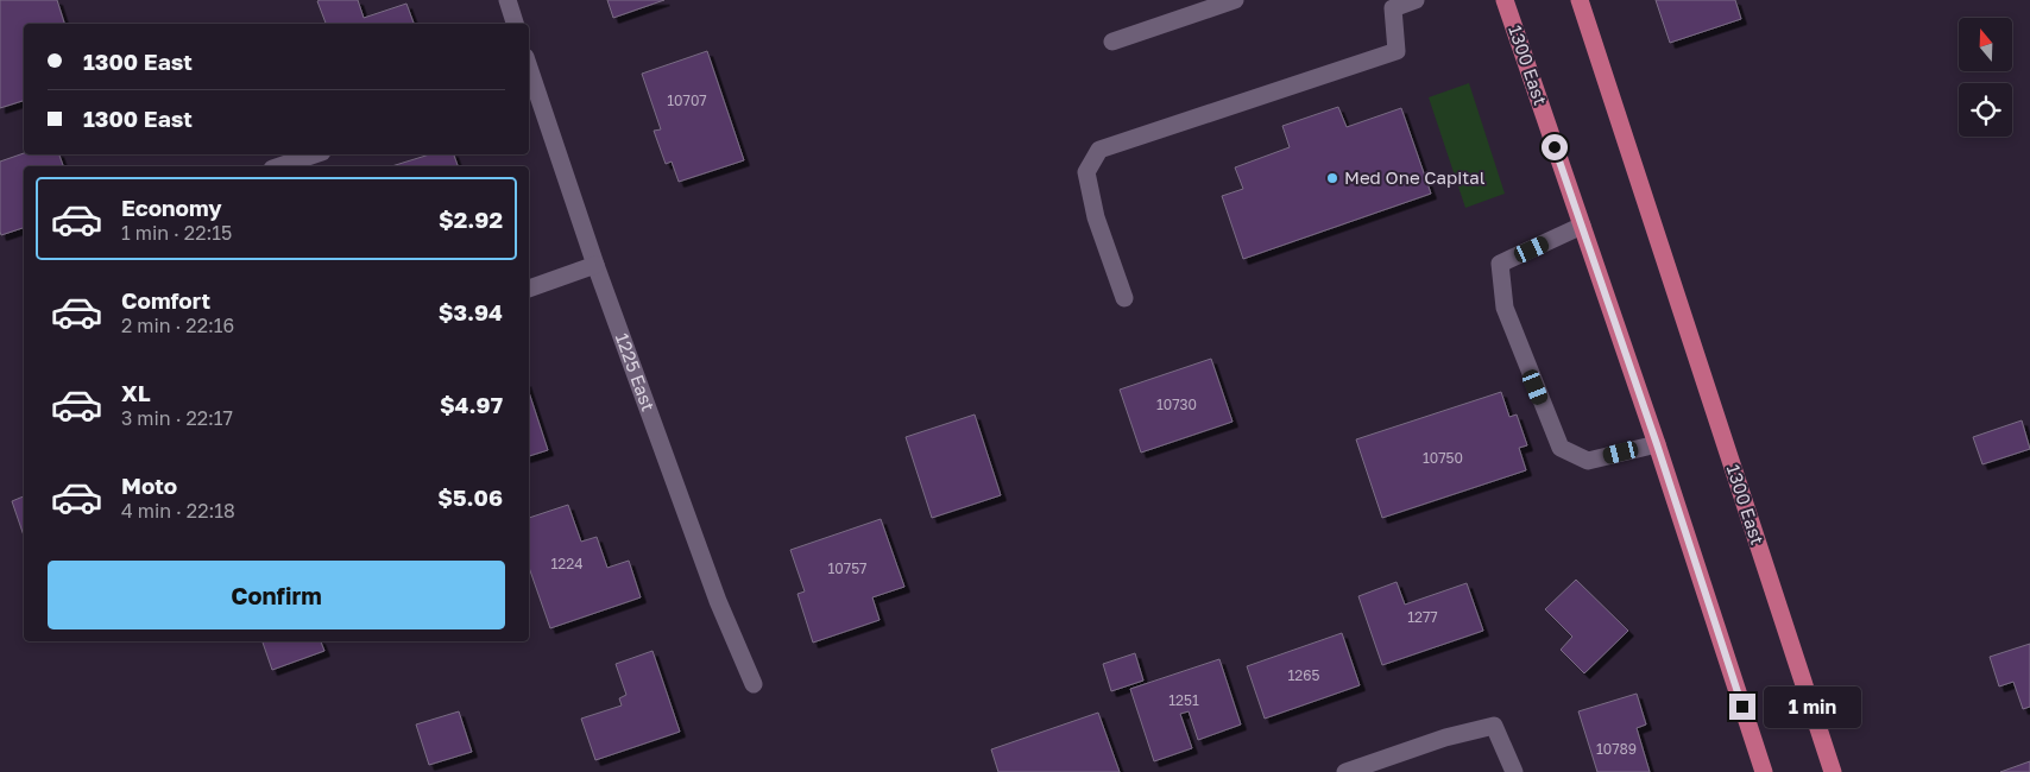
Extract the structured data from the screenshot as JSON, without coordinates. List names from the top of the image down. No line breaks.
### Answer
{"streets":{"main road":["1300 East"],"street":["1225 East"]},"places":["Med One Capital"],"house_numbers":["10707","10730","10750","1224","10757","1277","1265","1251","10789"],"north":"top","page":{"banner":["1300 East","1300 East"],"list":[{"name":"Economy","note":"1 min · 22:15","value":"$2.92"},{"name":"Comfort","note":"2 min · 22:16","value":"$3.94"},{"name":"XL","note":"3 min · 22:17","value":"$4.97"},{"name":"Moto","note":"4 min · 22:18","value":"$5.06"}],"buttons":"Confirm","bubble":"1 min"}}
